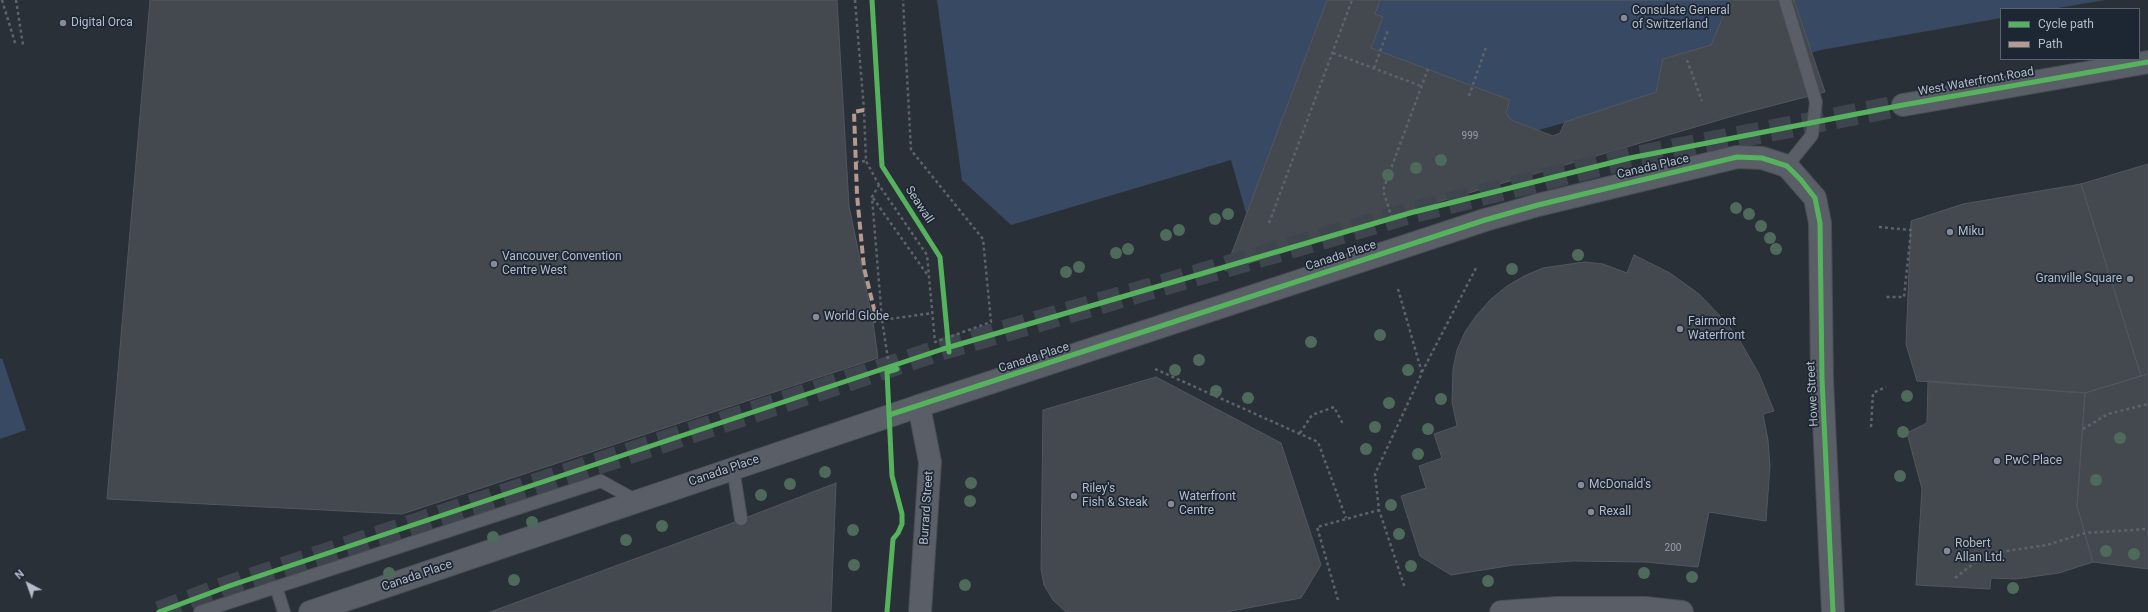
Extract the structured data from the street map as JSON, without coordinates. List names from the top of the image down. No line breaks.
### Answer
{"streets":{"street":["West Waterfront Road","Canada Place","Howe Street","Burrard Street"],"cycle path":["Seawall"]},"crossings":[["Canada Place","Howe Street"],["Canada Place","Burrard Street"]],"places":["Consulate General of Switzerland","Digital Orca","Miku","Vancouver Convention Centre West","Granville Square","World Globe","Fairmont Waterfront","PwC Place","McDonald's","Riley's Fish & Steak","Waterfront Centre","Rexall","Robert Allan Ltd."],"house_numbers":["999","200"],"legend":["Cycle path","Path"],"north":"top left"}
